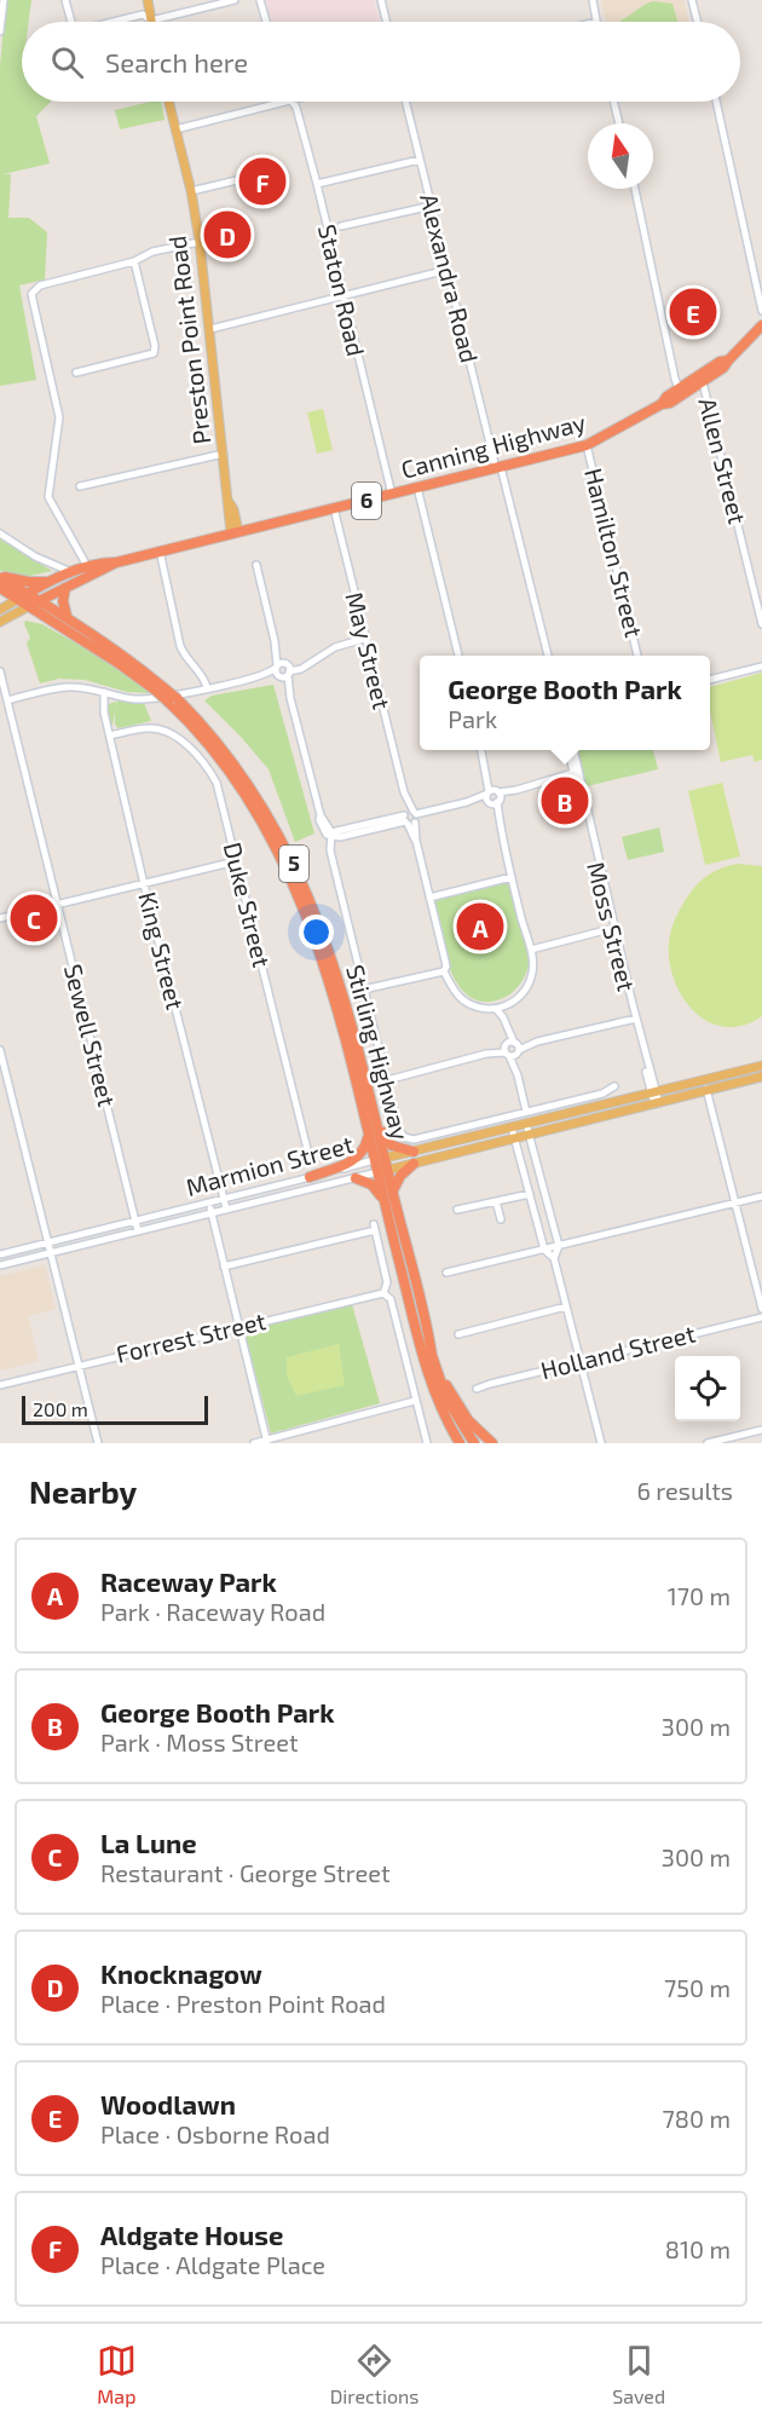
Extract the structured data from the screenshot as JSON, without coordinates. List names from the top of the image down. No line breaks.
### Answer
{"streets":{"highway":["Canning Highway","6","5","Stirling Highway"],"main road":["Preston Point Road","Marmion Street"],"street":["Alexandra Road","Staton Road","Allen Street","Hamilton Street","May Street","Duke Street","Moss Street","King Street","Sewell Street","Forrest Street","Holland Street"]},"crossings":[["Alexandra Road","Canning Highway"],["Staton Road","Canning Highway"],["Preston Point Road","Canning Highway"],["Canning Highway","Allen Street"],["Canning Highway","Hamilton Street"],["Canning Highway","May Street"],["Canning Highway","Stirling Highway"],["Duke Street","King Street"],["Moss Street","Marmion Street"],["King Street","Marmion Street"],["Sewell Street","Marmion Street"],["Stirling Highway","Marmion Street"]],"scale_bar":"200 m","north":"top","page":{"search":"Search here","pins":["F","D","E","B","C","A"],"popup":["George Booth Park","Park"],"scale":"200 m","heading":["Nearby","6 results"],"list":[{"mark":"A","name":"Raceway Park","note":"Park · Raceway Road","value":"170 m"},{"mark":"B","name":"George Booth Park","note":"Park · Moss Street","value":"300 m"},{"mark":"C","name":"La Lune","note":"Restaurant · George Street","value":"300 m"},{"mark":"D","name":"Knocknagow","note":"Place · Preston Point Road","value":"750 m"},{"mark":"E","name":"Woodlawn","note":"Place · Osborne Road","value":"780 m"},{"mark":"F","name":"Aldgate House","note":"Place · Aldgate Place","value":"810 m"}],"nav":["Map","Directions","Saved"]}}
